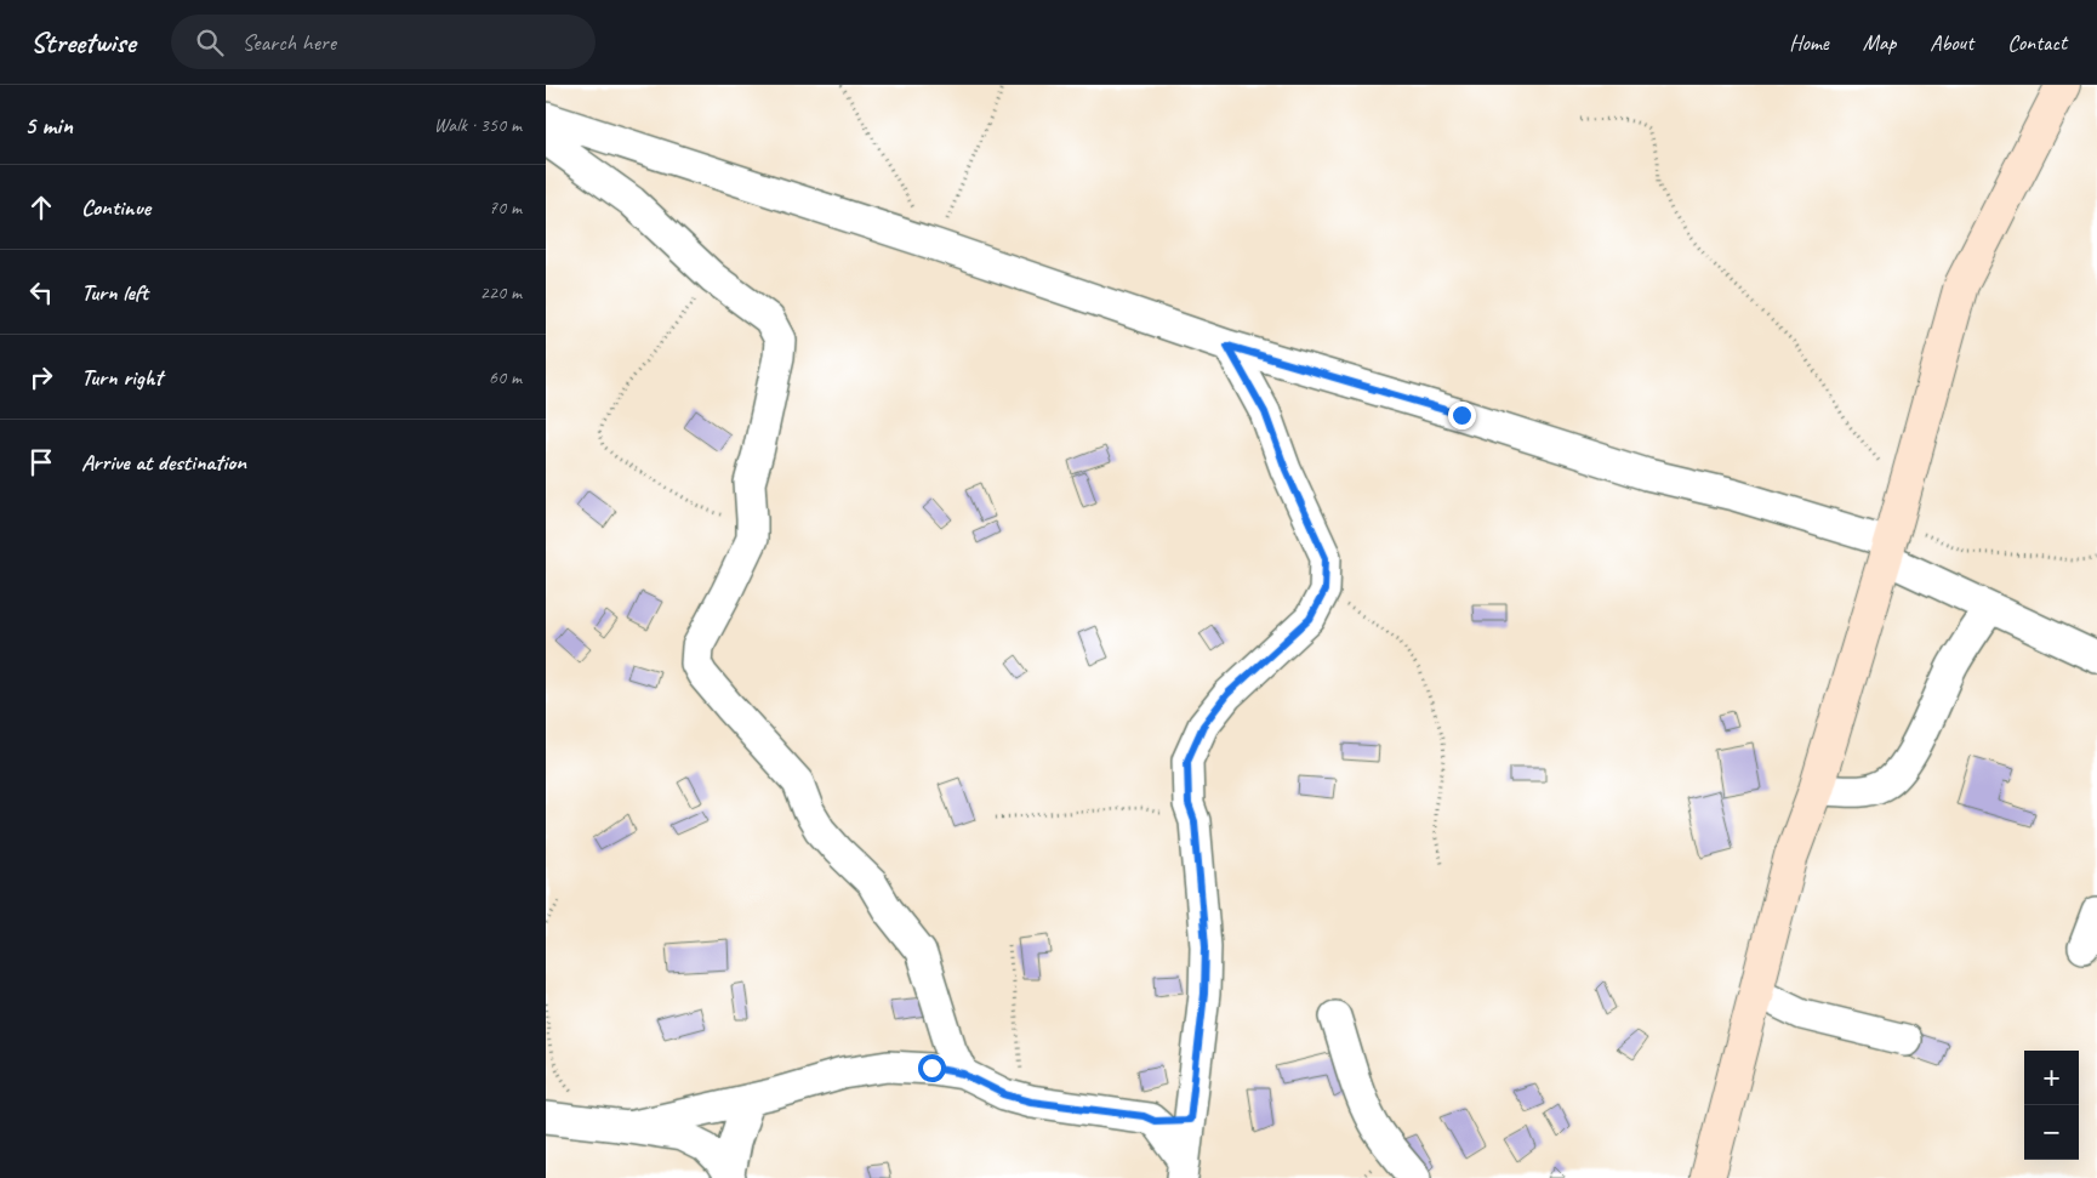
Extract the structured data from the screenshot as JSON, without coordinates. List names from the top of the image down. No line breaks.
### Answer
{"page":{"header":"Streetwise","search":"Search here","nav":["Home","Map","About","Contact"],"heading":["5 min","Walk · 350 m"],"list":[["Continue","70 m"],["Turn left","220 m"],["Turn right","60 m"],"Arrive at destination"],"map_buttons":["+","−"]}}
